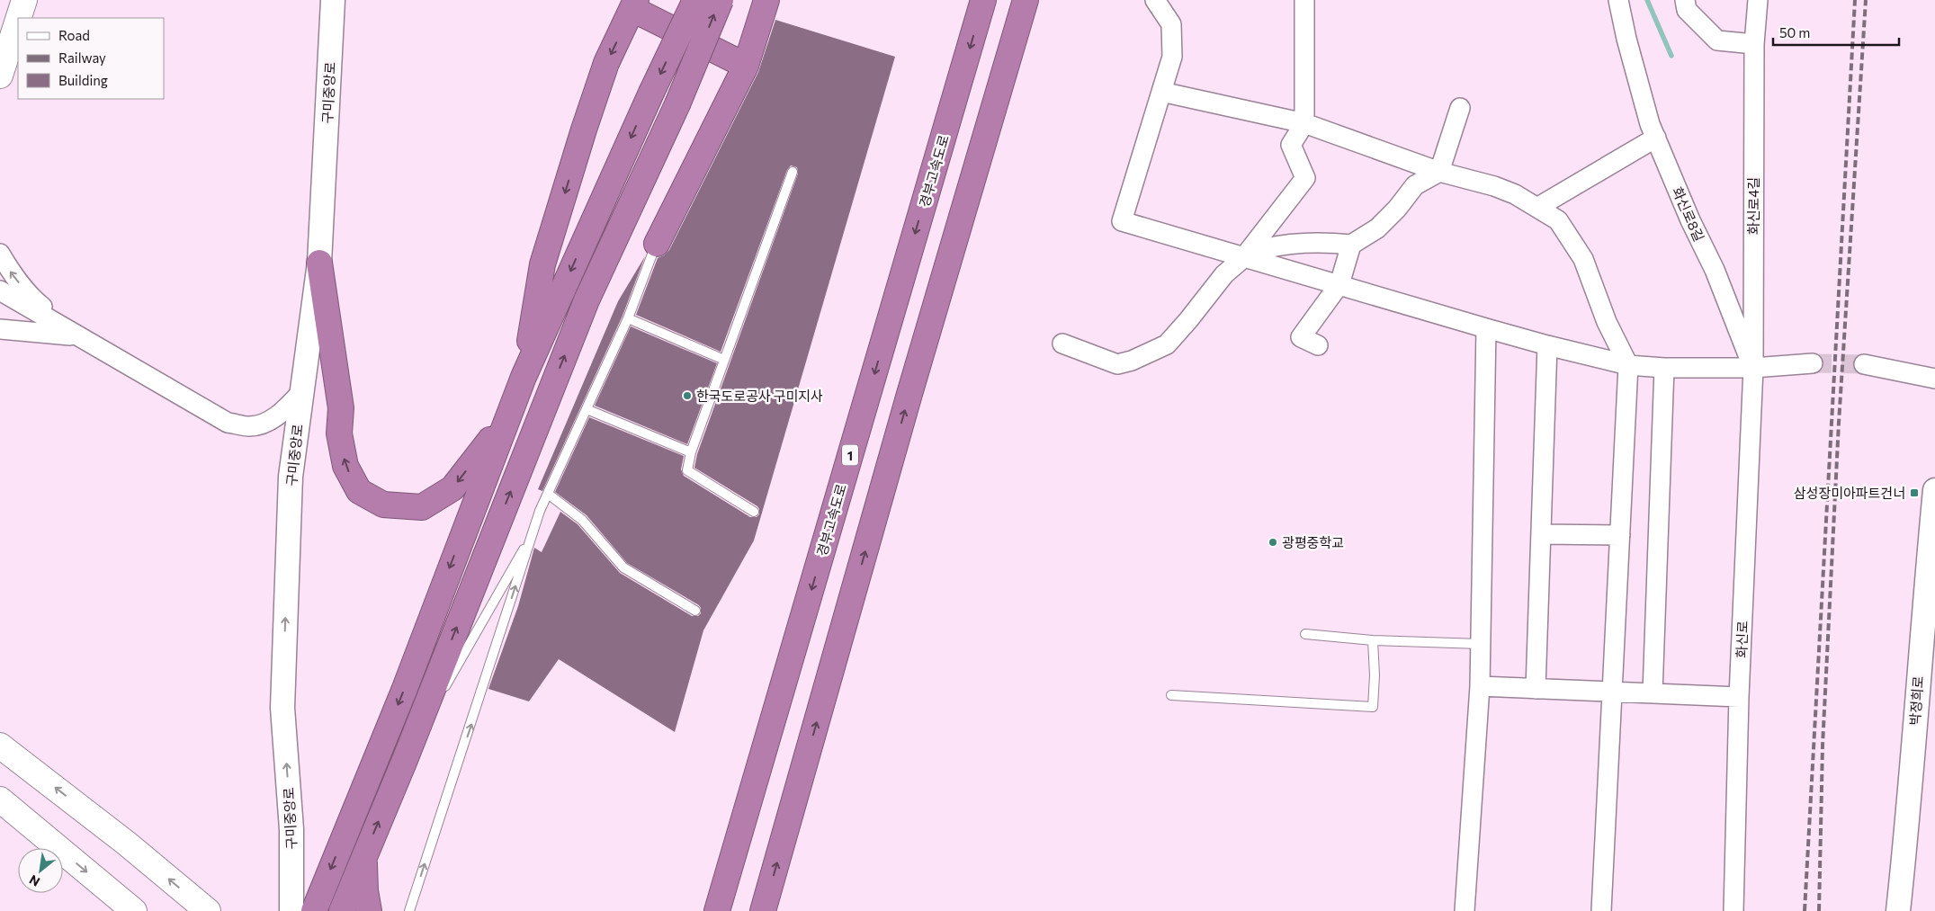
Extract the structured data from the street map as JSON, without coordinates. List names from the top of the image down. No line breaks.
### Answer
{"streets":{"highway":["경부고속도로","1"],"street":["구미중앙로","화신로4길","화신로8길","화신로","박정희로"]},"crossings":[["화신로4길","화신로8길"],["화신로4길","화신로"],["화신로8길","화신로"]],"one_way":["구미중앙로"],"places":{"other":["한국도로공사 구미지사","광평중학교"],"transit":["삼성장미아파트건너"]},"legend":["Road","Railway","Building"],"scale_bar":"50 m","north":"bottom left"}
